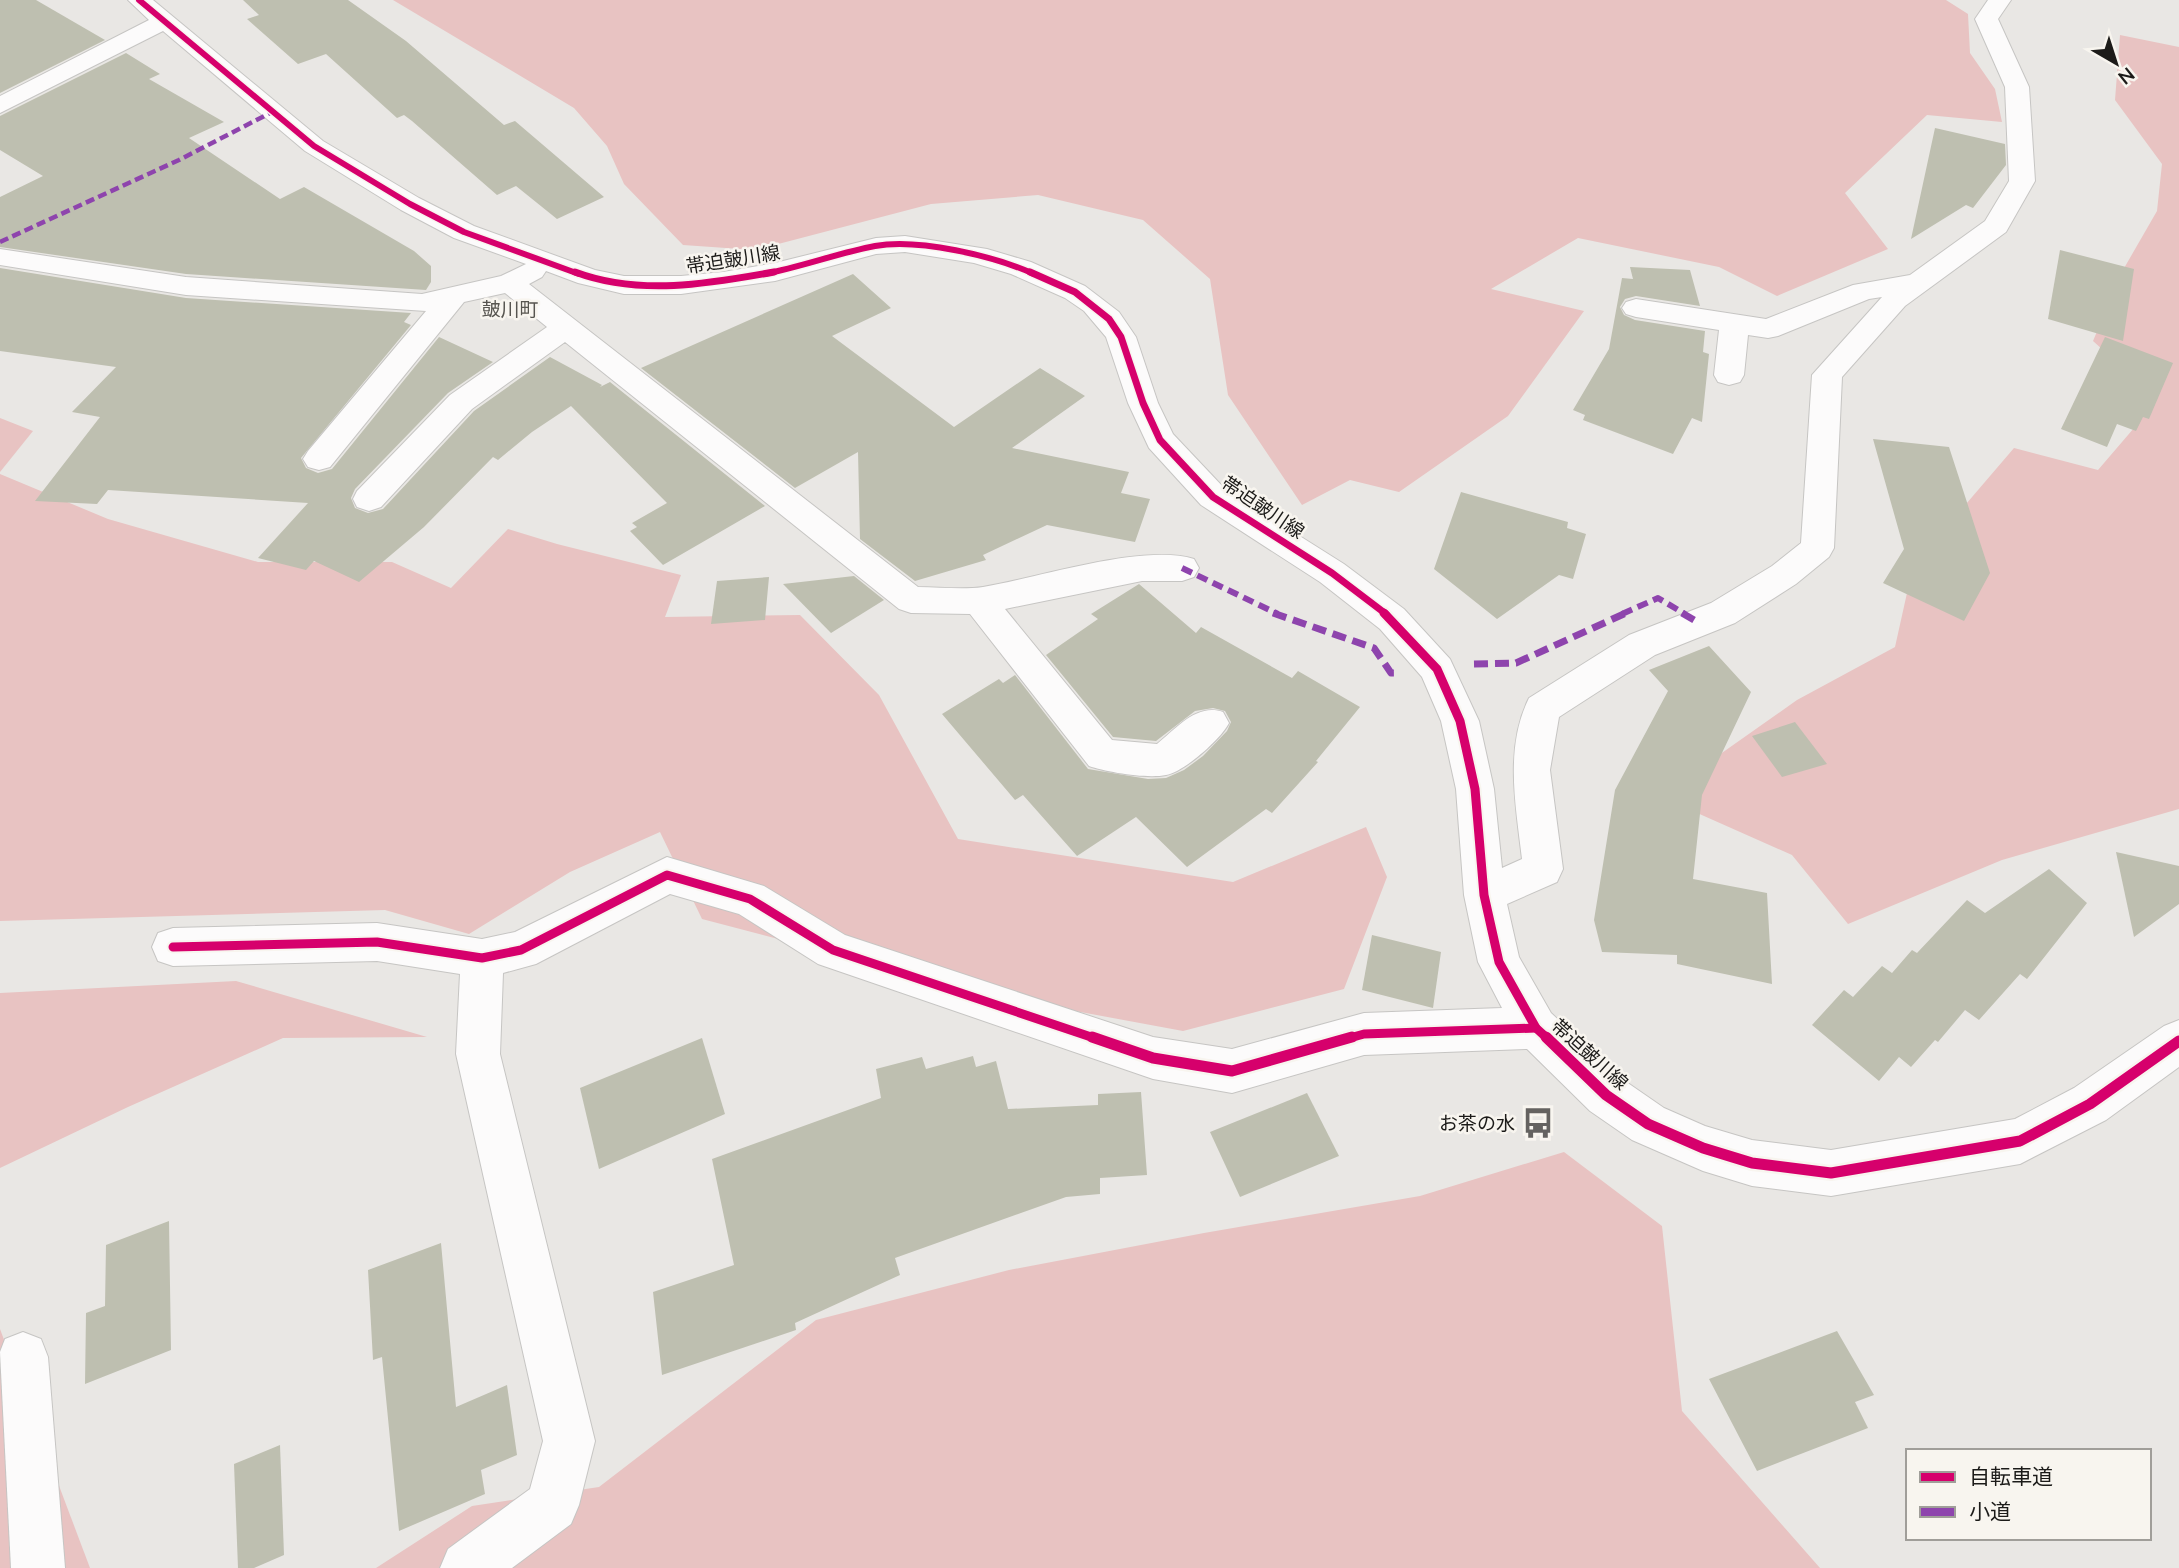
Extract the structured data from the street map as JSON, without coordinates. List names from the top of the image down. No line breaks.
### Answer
{"streets":{"street":["帯迫皷川線"]},"districts":["皷川町"],"places":{"bus stop":["お茶の水"]},"legend":["自転車道","小道"],"north":"bottom right"}
